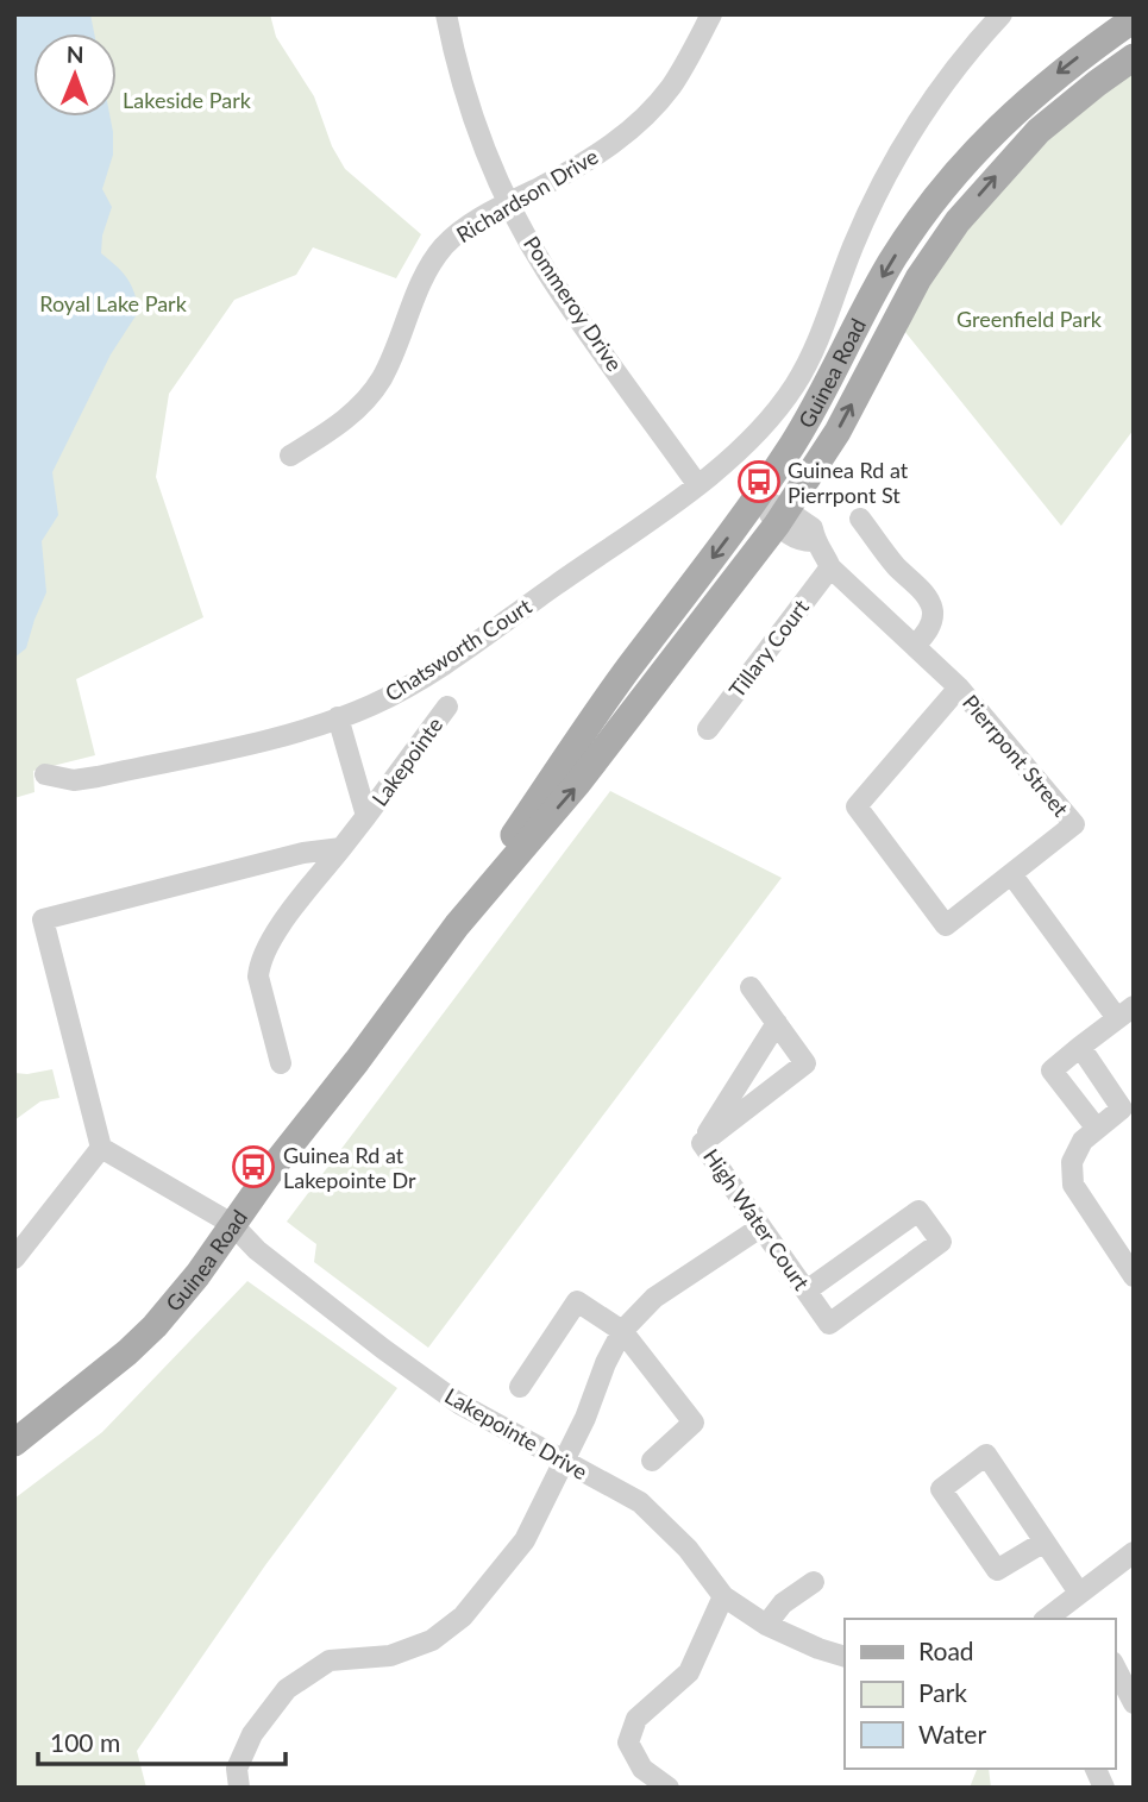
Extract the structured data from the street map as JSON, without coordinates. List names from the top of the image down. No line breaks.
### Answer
{"streets":{"main road":["Guinea Road"],"street":["Richardson Drive","Pommeroy Drive","Tillary Court","Chatsworth Court","Pierrpont Street","Lakepointe","High Water Court","Lakepointe Drive"]},"crossings":[["Richardson Drive","Pommeroy Drive"],["Pommeroy Drive","Guinea Road"],["Pommeroy Drive","Chatsworth Court"],["Guinea Road","Chatsworth Court"],["Guinea Road","Pierrpont Street"],["Guinea Road","Lakepointe Drive"],["Tillary Court","Pierrpont Street"]],"parks":["Lakeside Park","Royal Lake Park","Greenfield Park"],"places":{"bus stop":["Guinea Rd at Pierrpont St","Guinea Rd at Lakepointe Dr"]},"legend":["Road","Park","Water"],"scale_bar":"100 m","north":"top"}
